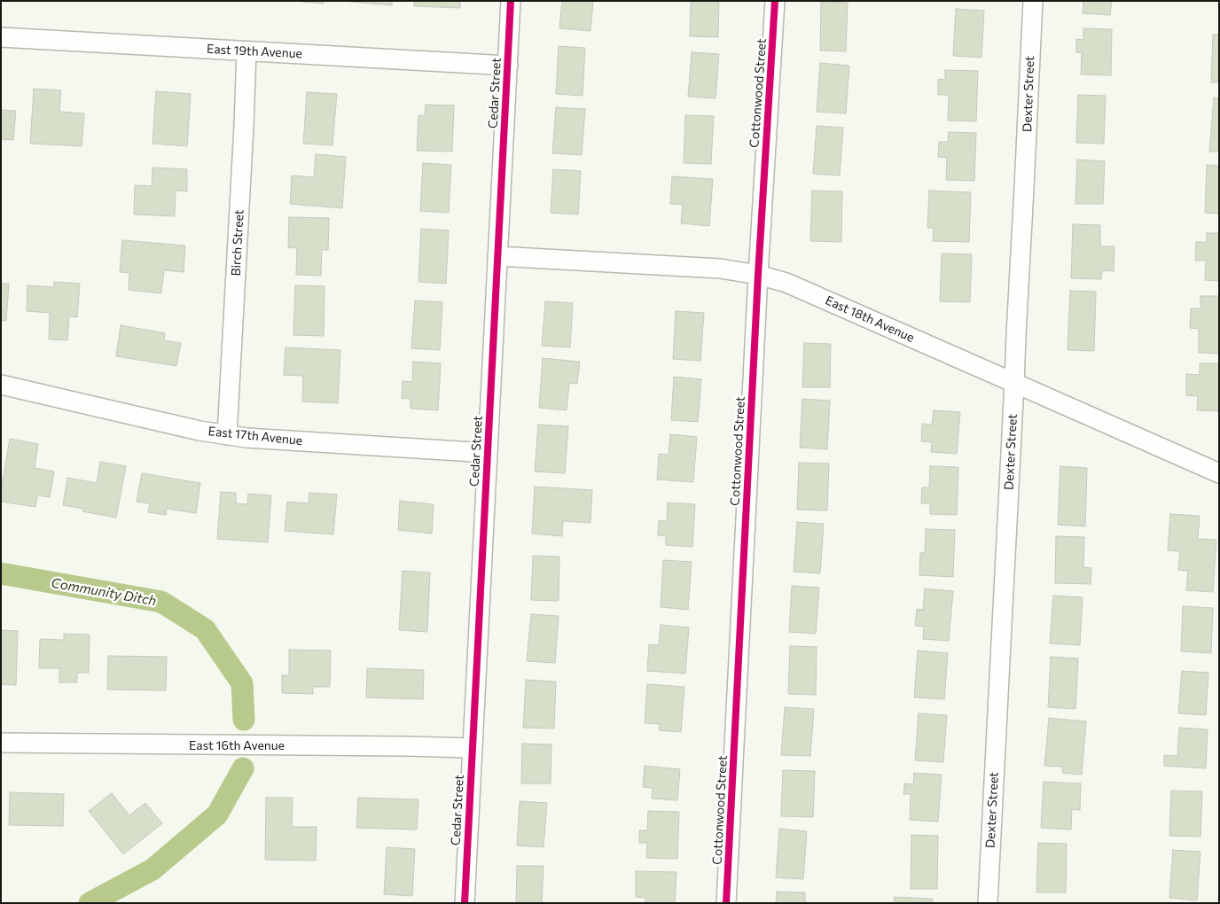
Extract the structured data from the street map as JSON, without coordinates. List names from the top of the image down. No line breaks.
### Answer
{"streets":{"street":["East 19th Avenue","Cedar Street","Cottonwood Street","Dexter Street","Birch Street","East 18th Avenue","East 17th Avenue","East 16th Avenue"]},"crossings":[["East 19th Avenue","Cedar Street"],["East 19th Avenue","Birch Street"],["Cedar Street","East 18th Avenue"],["Cedar Street","East 17th Avenue"],["Cedar Street","East 16th Avenue"],["Cottonwood Street","East 18th Avenue"],["Dexter Street","East 18th Avenue"],["Birch Street","East 17th Avenue"]],"water":["Community Ditch"]}
